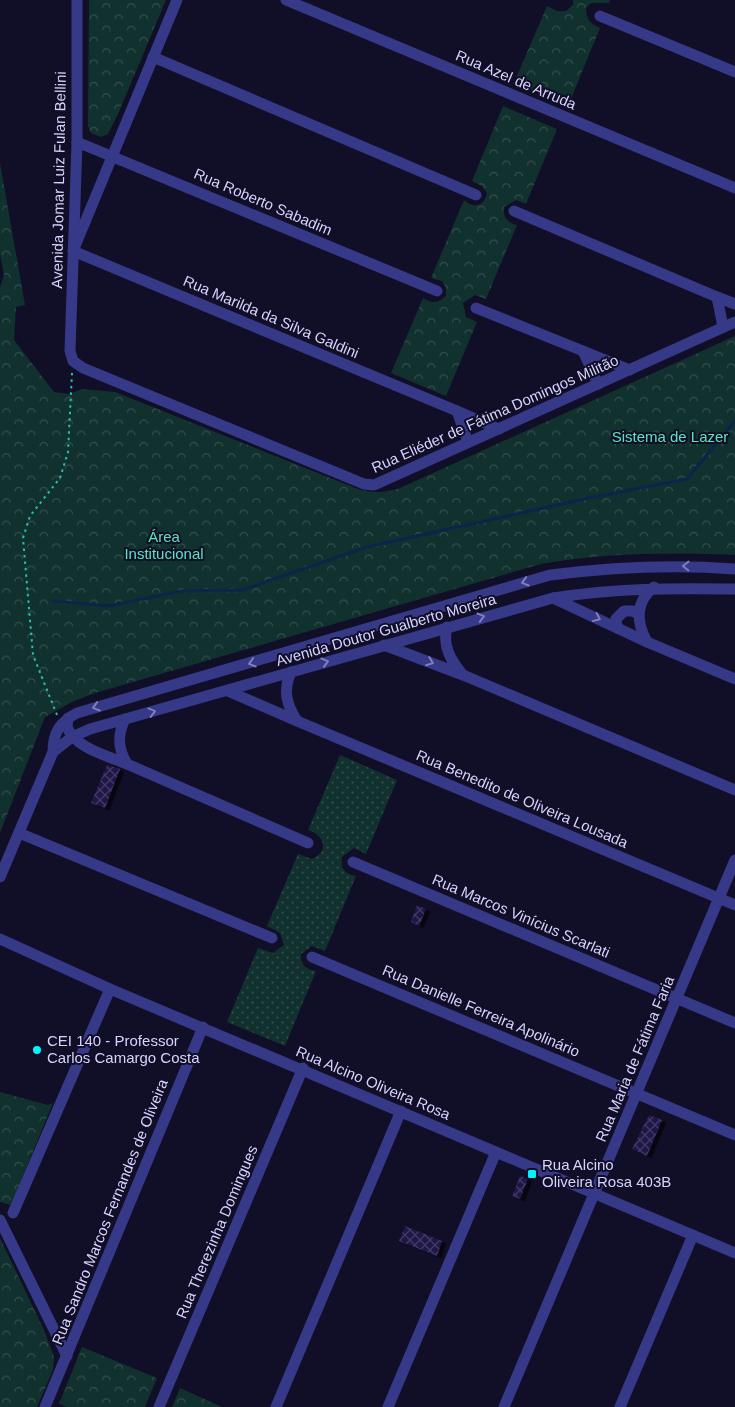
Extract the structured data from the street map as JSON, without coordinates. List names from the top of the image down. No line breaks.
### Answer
{"streets":{"street":["Rua Azel de Arruda","Avenida Jomar Luiz Fulan Bellini","Rua Roberto Sabadim","Rua Marilda da Silva Galdini","Rua Eliéder de Fátima Domingos Militão","Avenida Doutor Gualberto Moreira","Rua Benedito de Oliveira Lousada","Rua Marcos Vinícius Scarlati","Rua Danielle Ferreira Apolinário","Rua Maria de Fátima Faria","Rua Alcino Oliveira Rosa","Rua Sandro Marcos Fernandes de Oliveira","Rua Therezinha Domingues"]},"crossings":[["Avenida Jomar Luiz Fulan Bellini","Rua Roberto Sabadim"],["Avenida Jomar Luiz Fulan Bellini","Rua Marilda da Silva Galdini"],["Avenida Jomar Luiz Fulan Bellini","Rua Eliéder de Fátima Domingos Militão"],["Rua Marilda da Silva Galdini","Rua Eliéder de Fátima Domingos Militão"],["Avenida Doutor Gualberto Moreira","Rua Benedito de Oliveira Lousada"],["Rua Benedito de Oliveira Lousada","Rua Maria de Fátima Faria"],["Rua Marcos Vinícius Scarlati","Rua Maria de Fátima Faria"],["Rua Danielle Ferreira Apolinário","Rua Maria de Fátima Faria"],["Rua Maria de Fátima Faria","Rua Alcino Oliveira Rosa"],["Rua Alcino Oliveira Rosa","Rua Sandro Marcos Fernandes de Oliveira"],["Rua Alcino Oliveira Rosa","Rua Therezinha Domingues"]],"parks":["Sistema de Lazer","Área Institucional"],"places":{"other":["CEI 140 - Professor Carlos Camargo Costa"],"transit":["Rua Alcino Oliveira Rosa 403B"]}}
